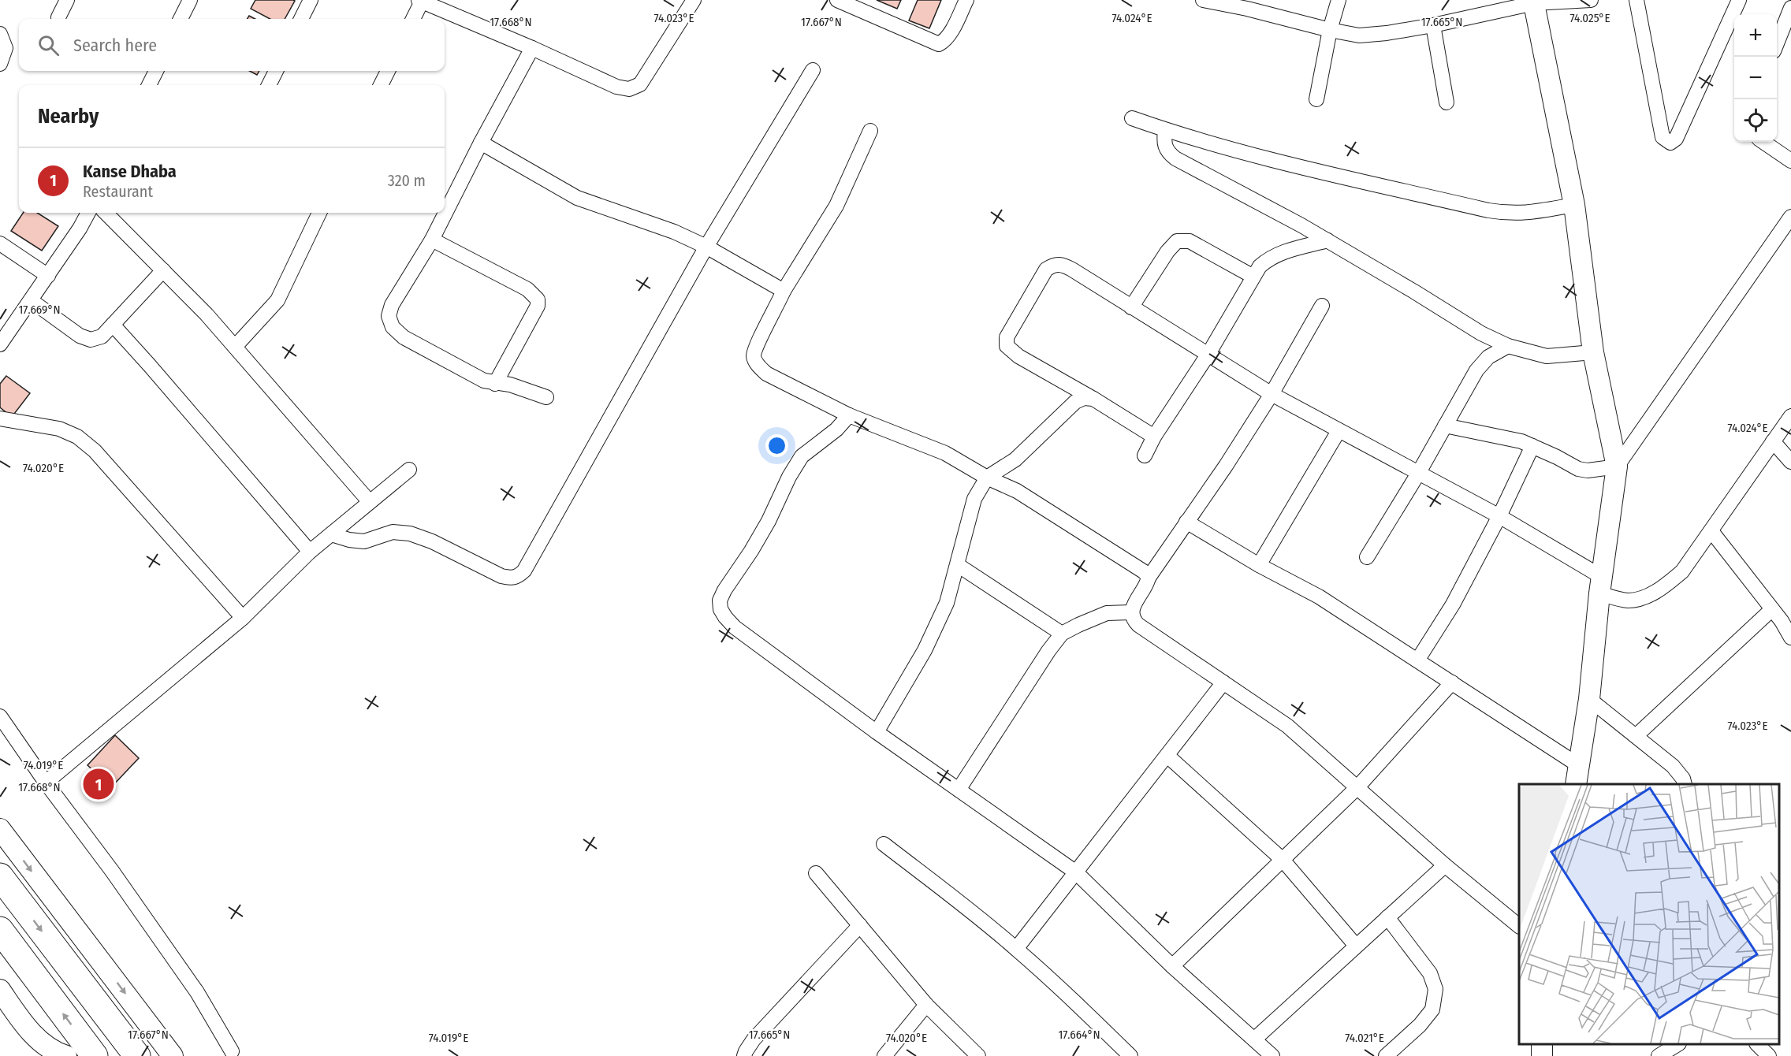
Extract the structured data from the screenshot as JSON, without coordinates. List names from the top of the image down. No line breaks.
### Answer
{"page":{"map_buttons":["+","−"],"search":"Search here","heading":"Nearby","list":[{"mark":"1","name":"Kanse Dhaba","note":"Restaurant","value":"320 m"}],"pins":"1"},"coordinates":["74.024°E","74.023°E","74.025°E","17.668°N","17.667°N","17.665°N","17.669°N","74.020°E","74.019°E","17.664°N","74.021°E"]}
